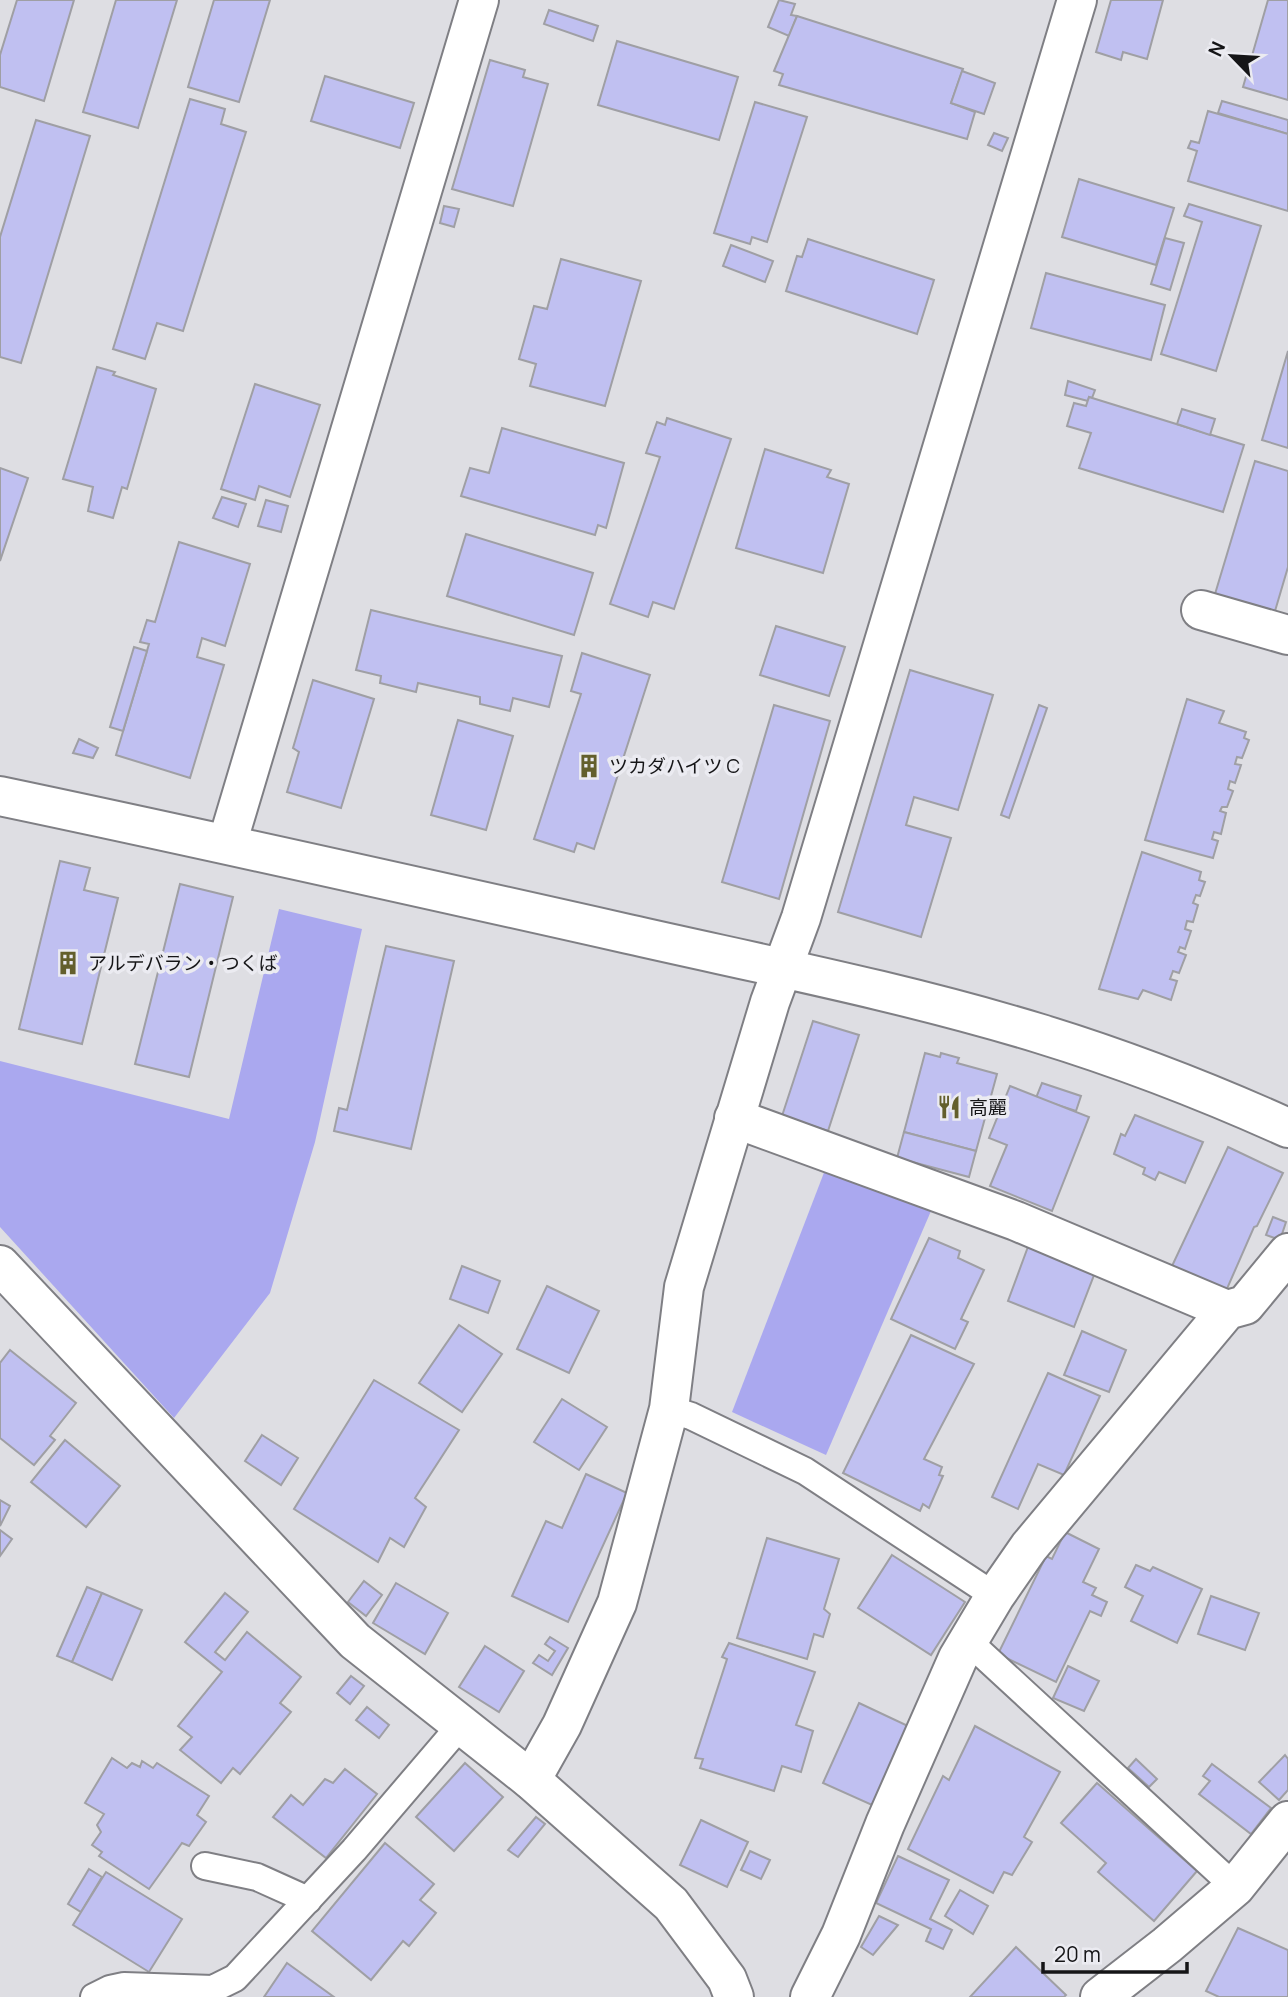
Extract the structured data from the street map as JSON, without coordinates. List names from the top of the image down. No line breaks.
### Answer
{"places":{"building":["ツカダハイツ C","アルデバラン・つくば"],"restaurant":["高麗"]},"scale_bar":"20 m","north":"top left"}
